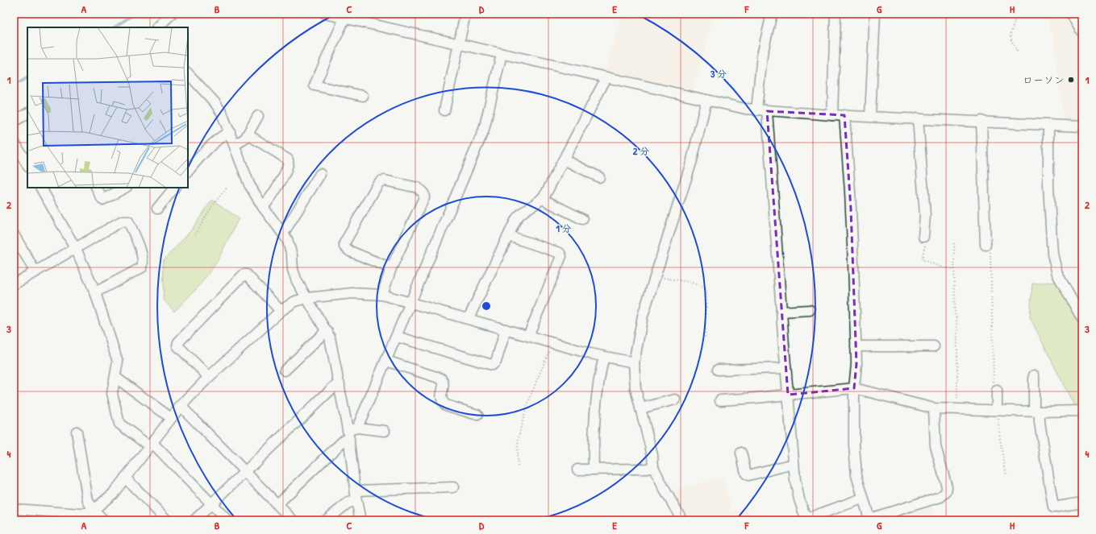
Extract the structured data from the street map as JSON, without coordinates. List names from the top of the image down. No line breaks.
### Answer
{"places":["ローソン"],"grid":{"columns":["A","B","C","D","E","F","G","H"],"rows":["1","2","3","4"]},"rings":["3 分","2 分","1 分"]}
